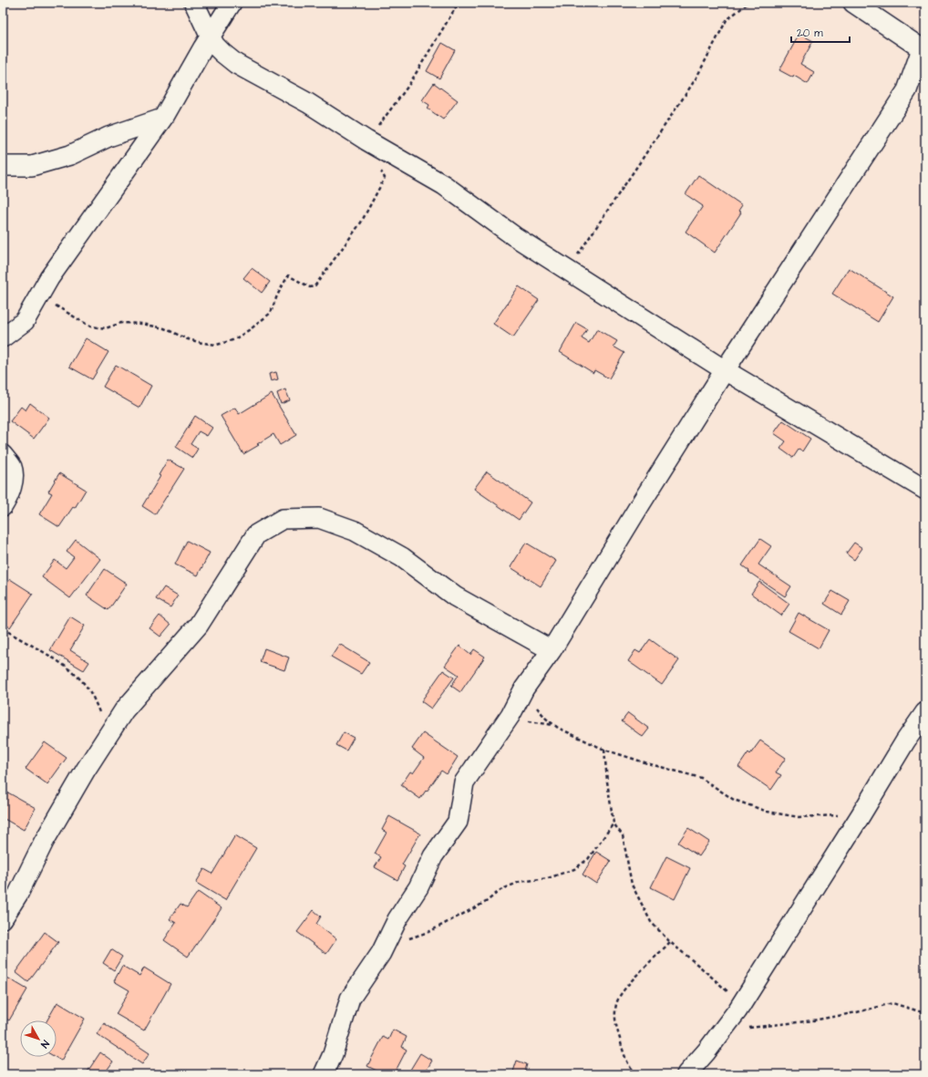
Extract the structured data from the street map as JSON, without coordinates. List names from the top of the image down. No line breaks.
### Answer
{"scale_bar":"20 m","north":"bottom right"}
